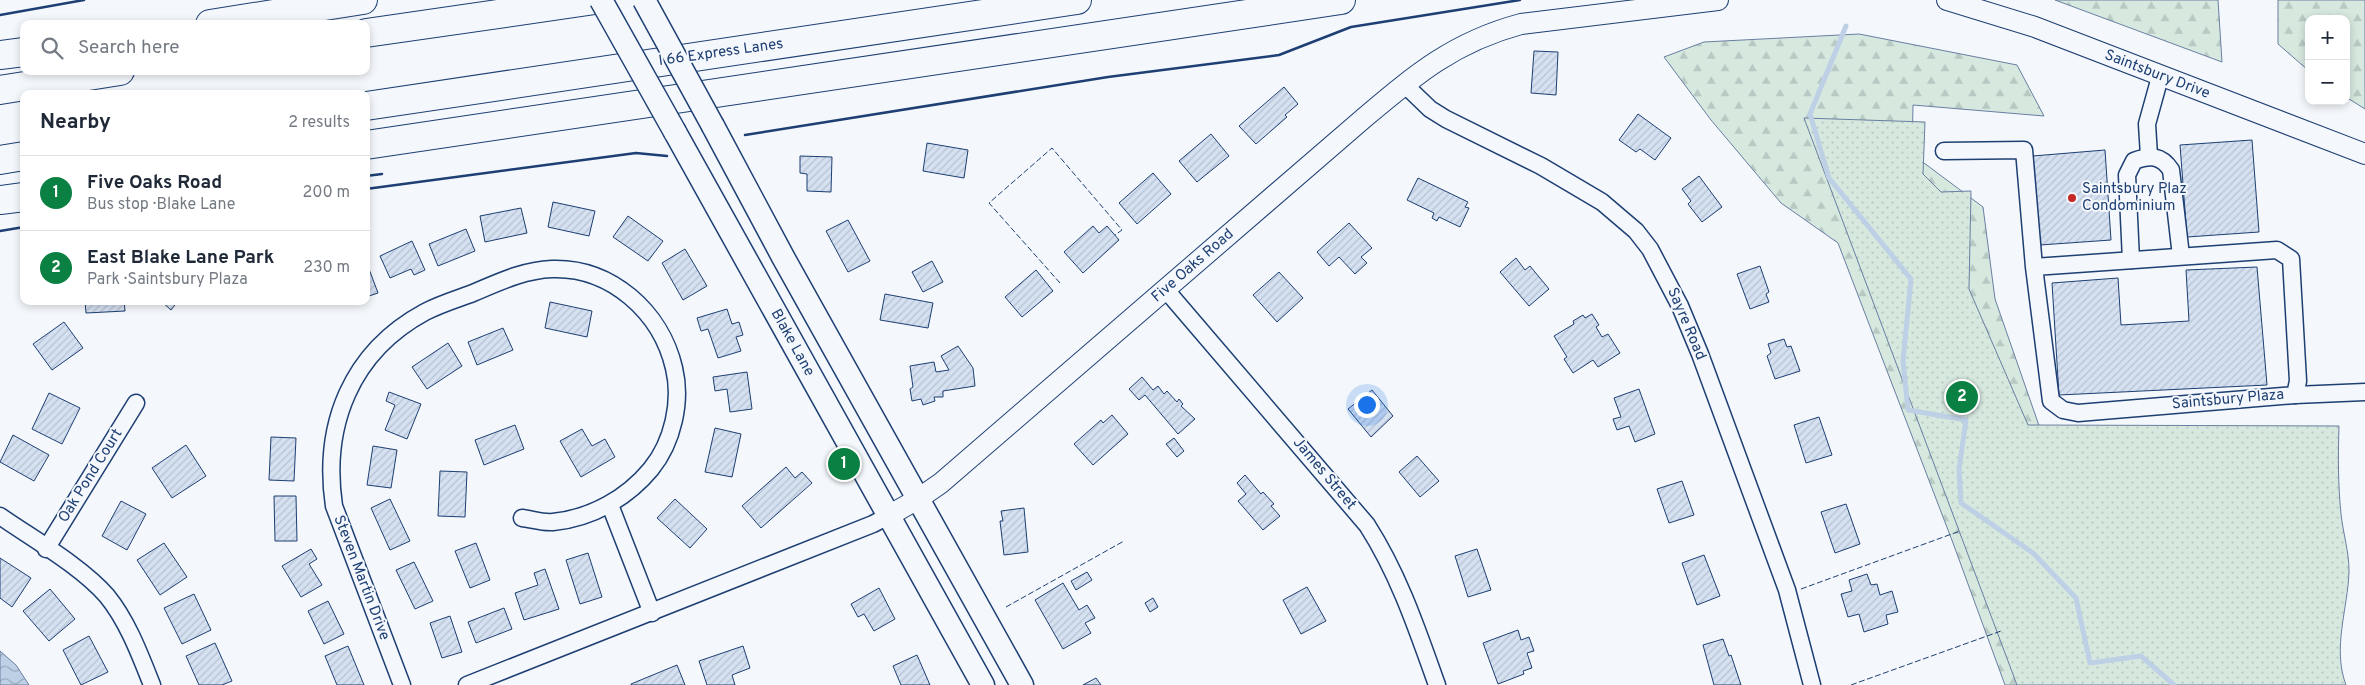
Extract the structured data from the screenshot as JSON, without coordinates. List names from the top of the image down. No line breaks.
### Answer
{"streets":{"highway":["I 66 Express Lanes"],"main road":["Blake Lane"],"street":["Saintsbury Drive","Five Oaks Road","Sayre Road","Saintsbury Plaza","James Street","Oak Pond Court","Steven Martin Drive"]},"crossings":[["Five Oaks Road","Sayre Road"],["Five Oaks Road","Blake Lane"],["Five Oaks Road","James Street"]],"places":["Saintsbury Plaz Condominium"],"page":{"map_buttons":["+","−"],"search":"Search here","heading":["Nearby","2 results"],"list":[{"mark":"1","name":"Five Oaks Road","note":"Bus stop · Blake Lane","value":"200 m"},{"mark":"2","name":"East Blake Lane Park","note":"Park · Saintsbury Plaza","value":"230 m"}],"pins":["2","1"]}}
